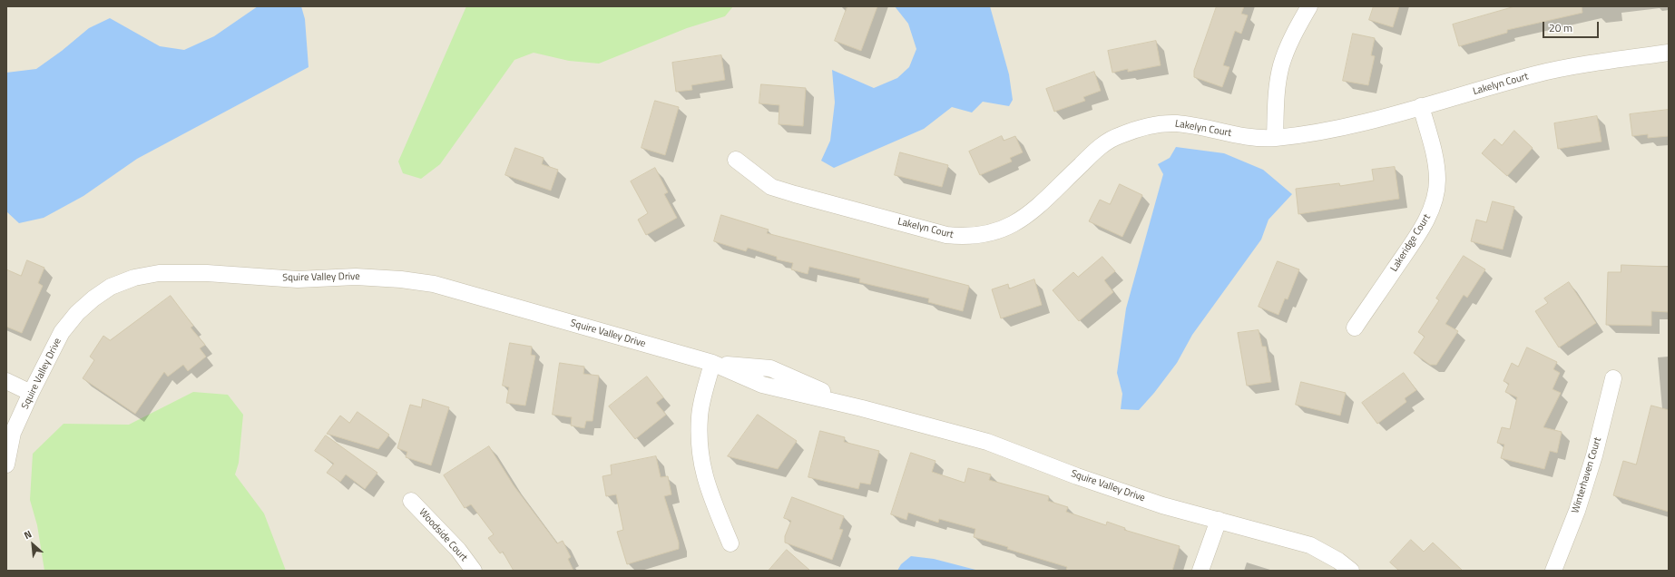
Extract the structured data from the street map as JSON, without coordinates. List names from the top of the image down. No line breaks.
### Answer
{"streets":{"street":["Lakelyn Court","Lakeridge Court","Squire Valley Drive","Winterhaven Court","Woodside Court"]},"crossings":[["Lakelyn Court","Lakeridge Court"]],"scale_bar":"20 m","north":"top left"}
